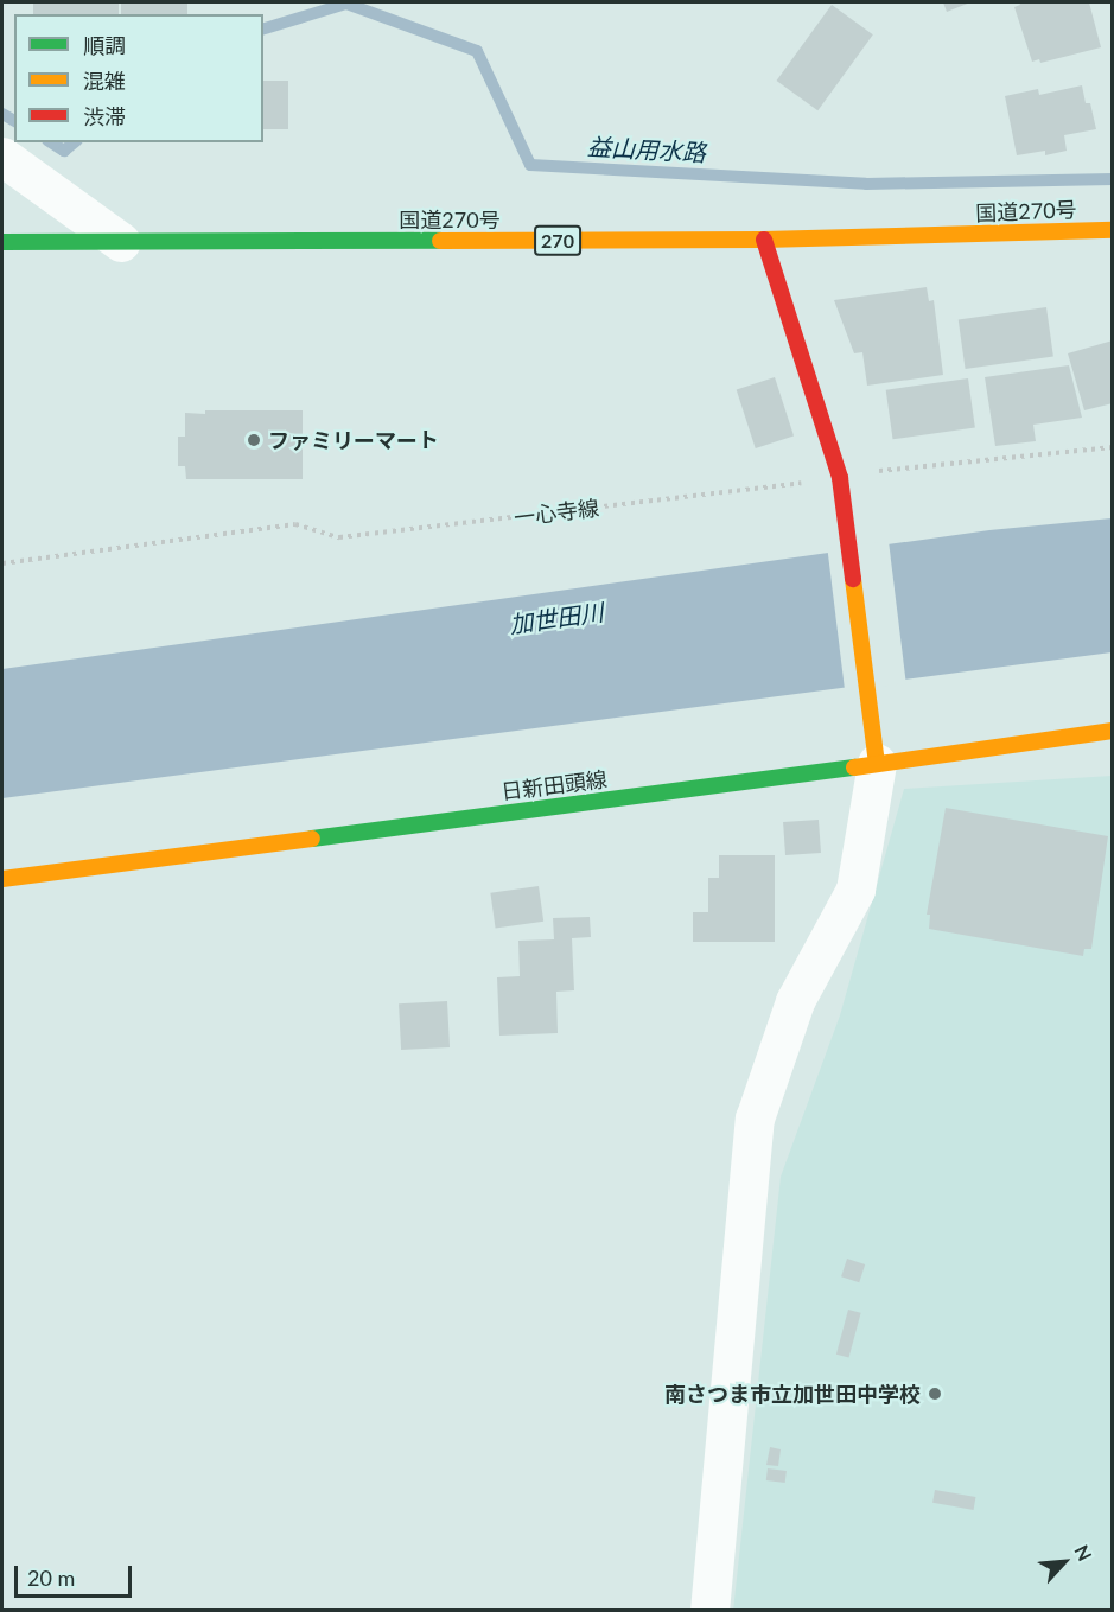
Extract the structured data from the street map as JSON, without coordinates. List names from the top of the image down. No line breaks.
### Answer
{"streets":{"main road":["国道270号","270","日新田頭線"],"path":["一心寺線"]},"water":["益山用水路","加世田川"],"places":["ファミリーマート","南さつま市立加世田中学校"],"legend":["順調","混雑","渋滞"],"scale_bar":"20 m","north":"top right"}
